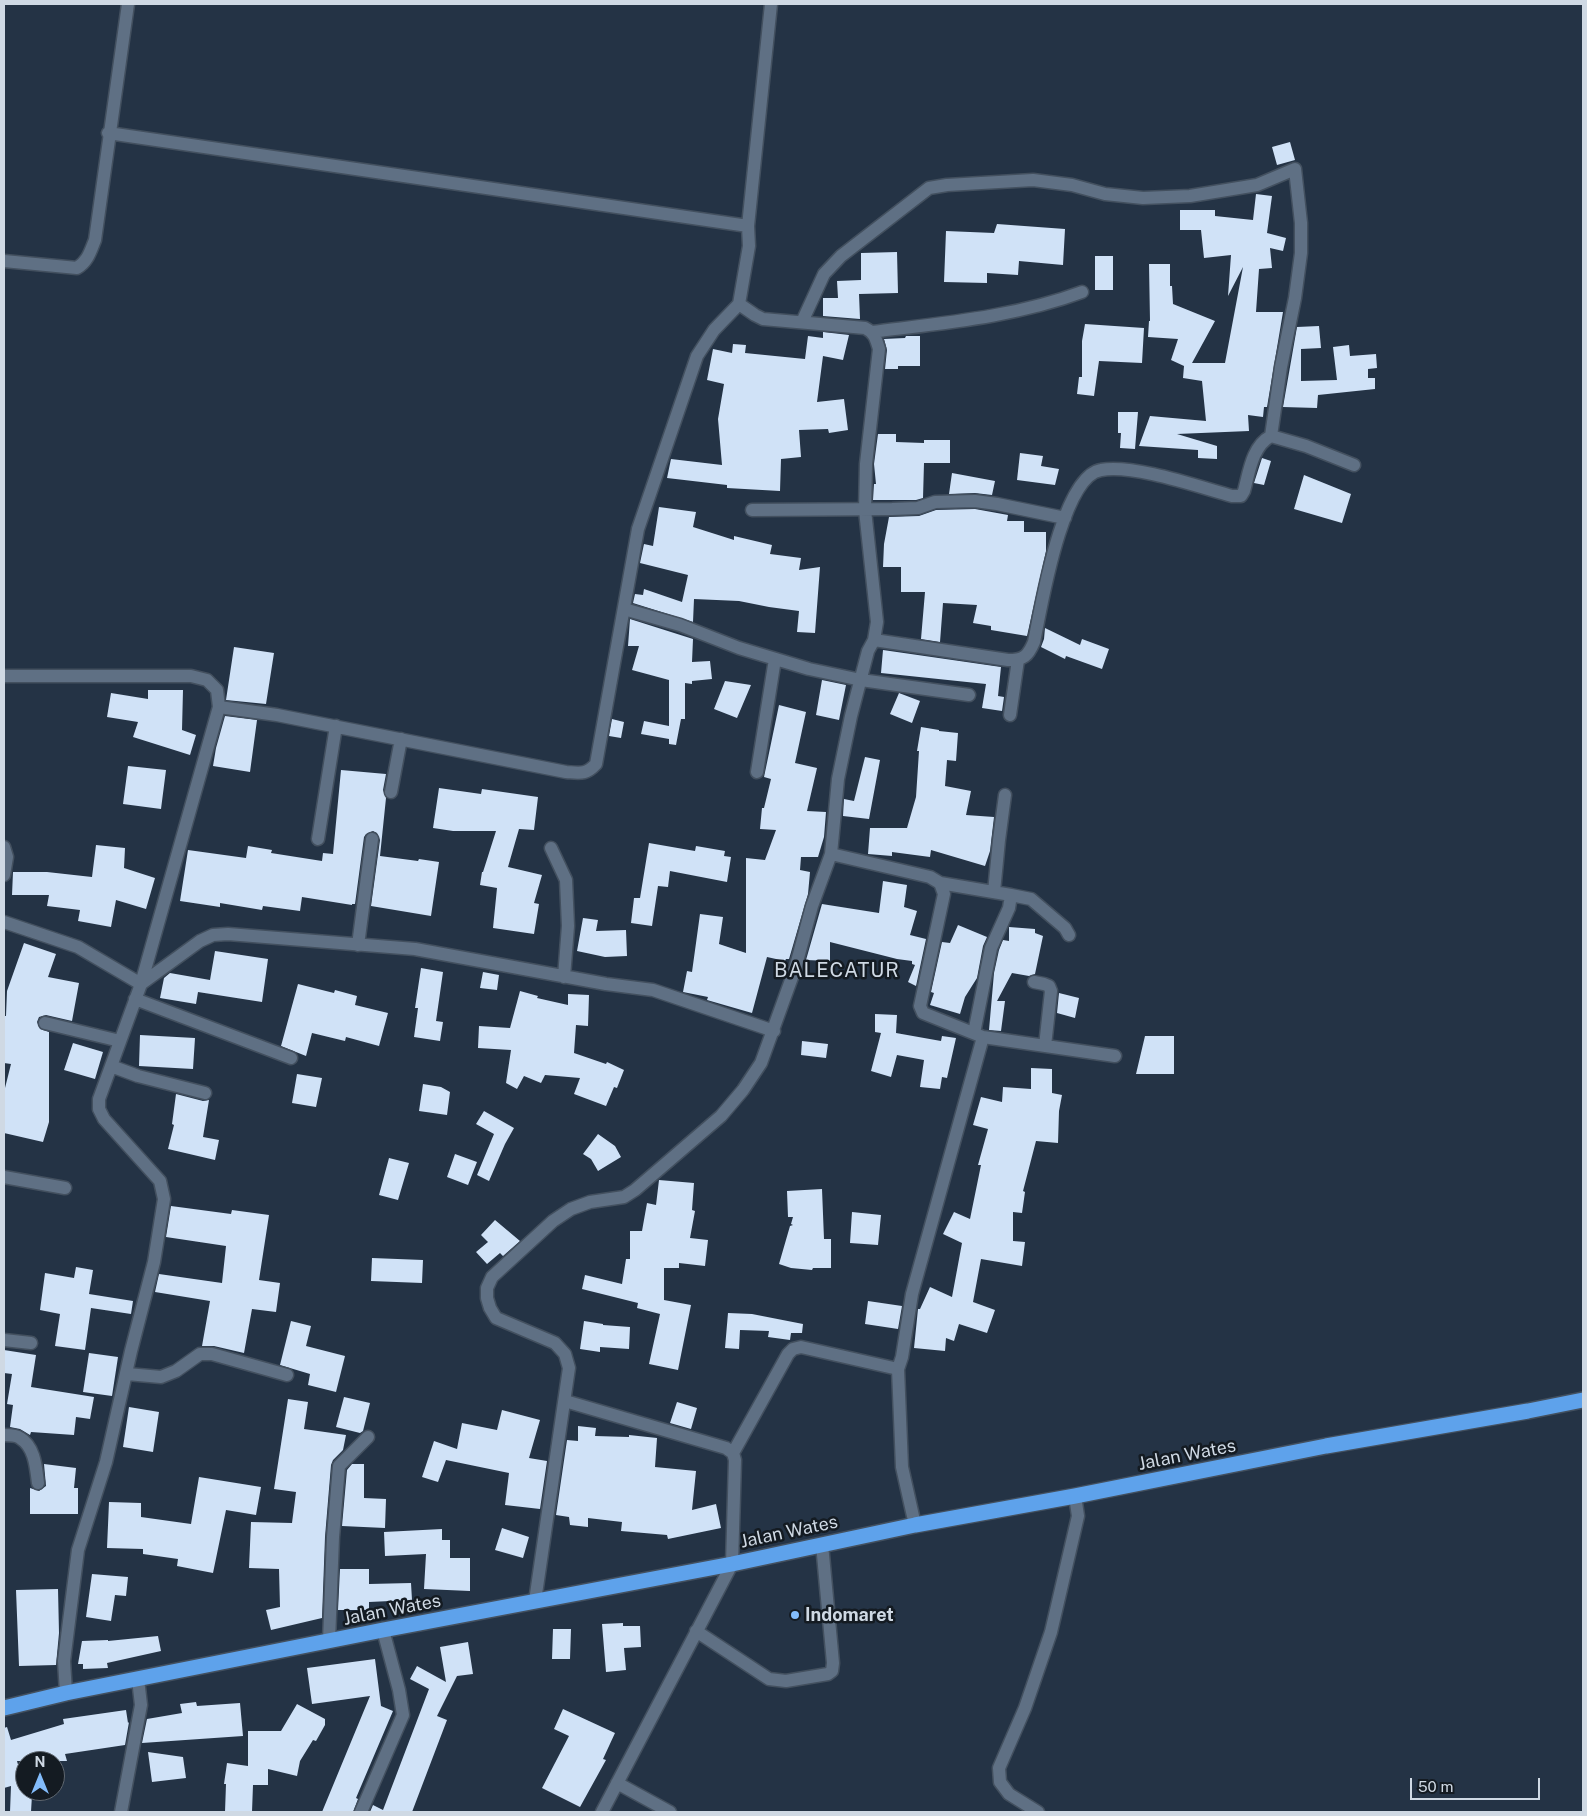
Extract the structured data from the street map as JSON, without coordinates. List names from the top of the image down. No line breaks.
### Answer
{"streets":{"highway":["Jalan Wates"]},"districts":["BALECATUR"],"places":["Indomaret"],"scale_bar":"50 m","north":"top"}
